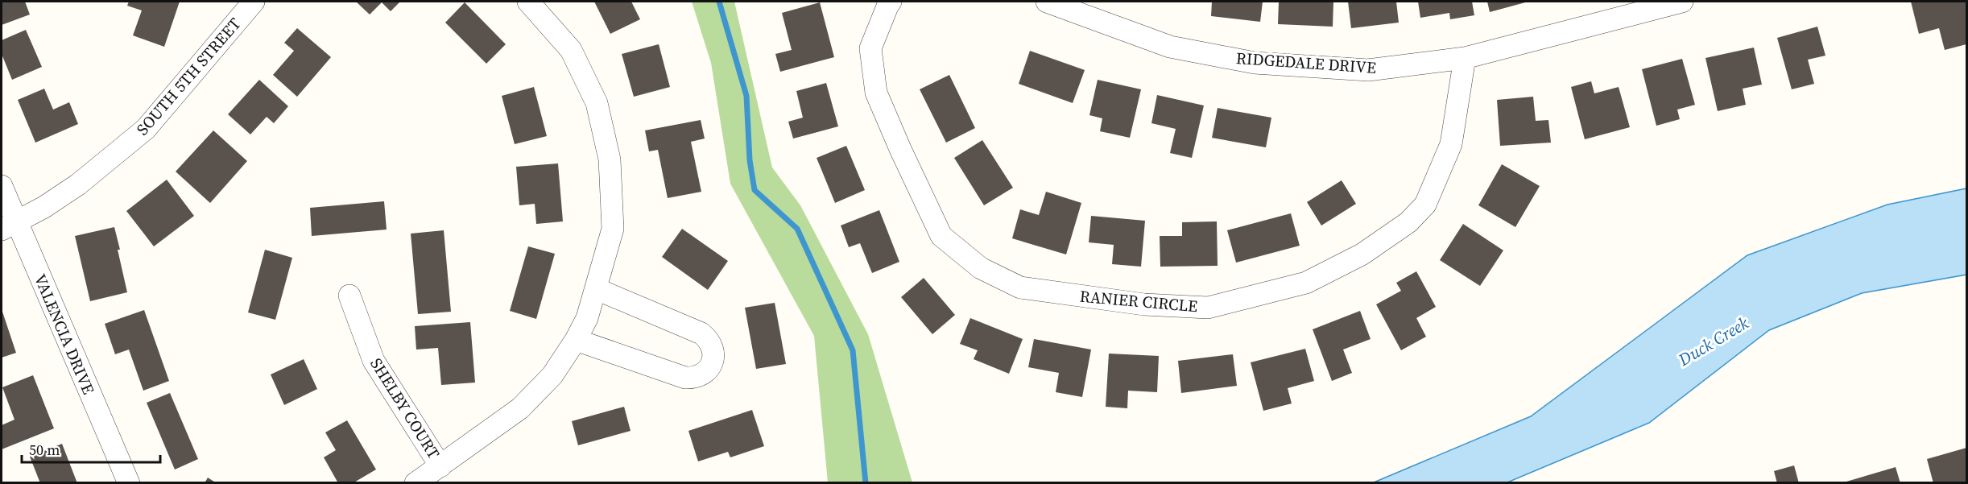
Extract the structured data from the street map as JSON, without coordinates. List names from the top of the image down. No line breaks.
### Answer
{"streets":{"street":["RIDGEDALE DRIVE","SOUTH 5TH STREET","RANIER CIRCLE","VALENCIA DRIVE","SHELBY COURT"]},"crossings":[["RIDGEDALE DRIVE","RANIER CIRCLE"],["SOUTH 5TH STREET","VALENCIA DRIVE"]],"water":["Duck Creek"],"scale_bar":"50 m"}
